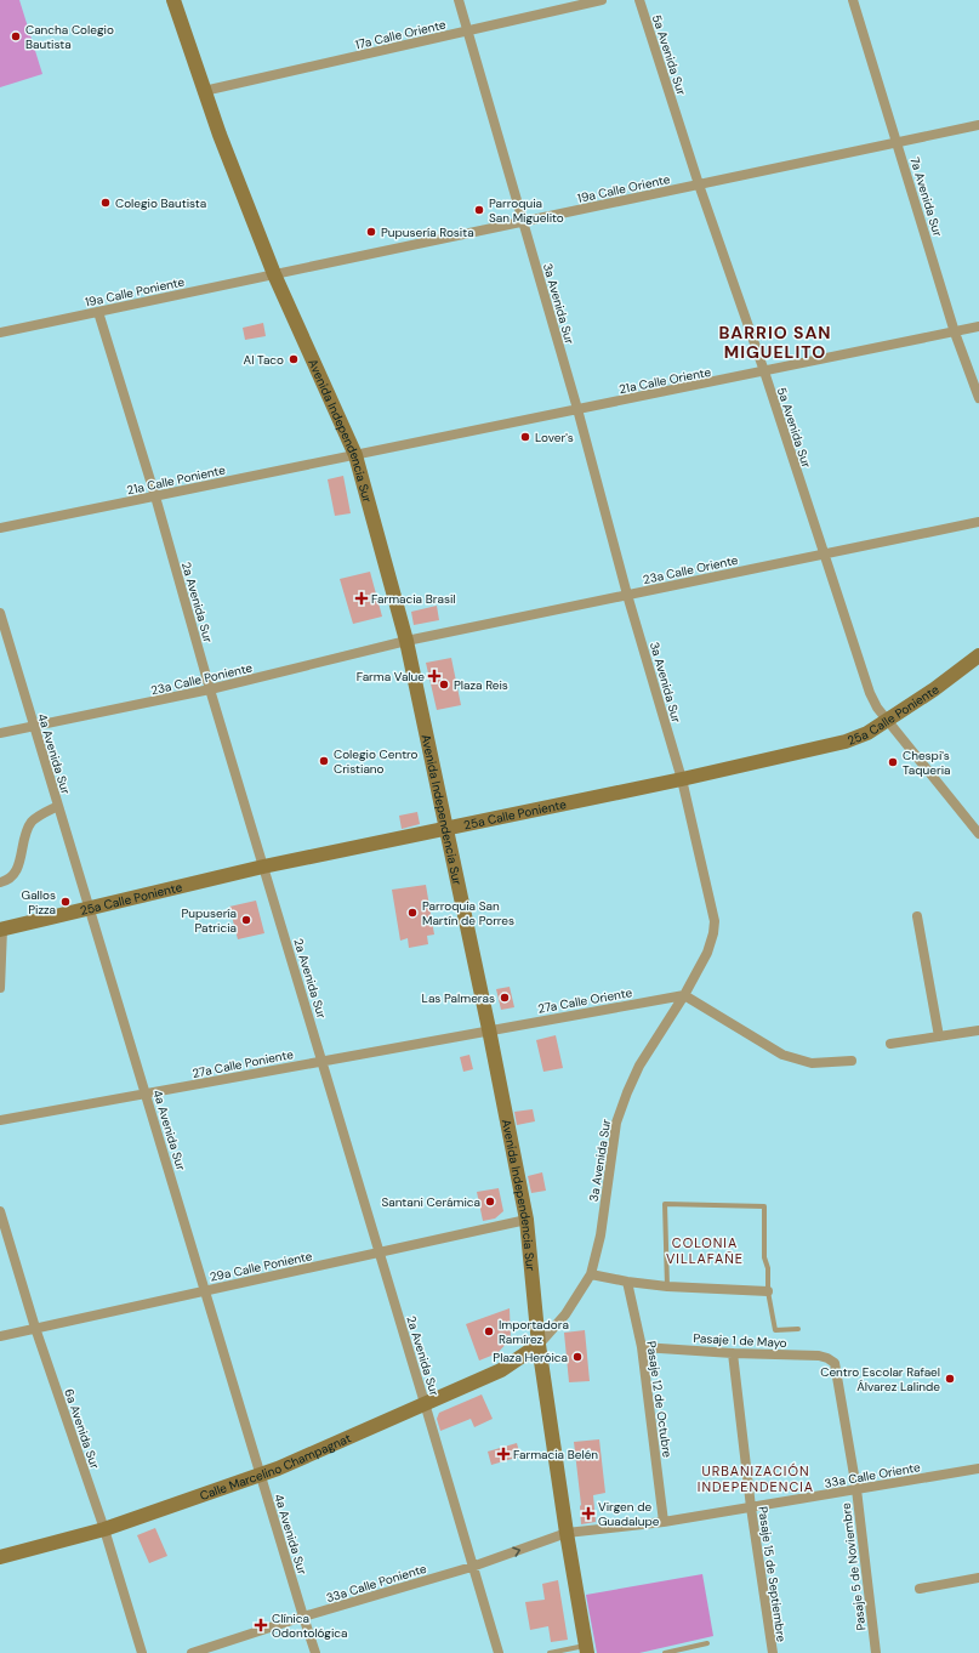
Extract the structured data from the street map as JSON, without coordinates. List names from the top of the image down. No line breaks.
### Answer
{"streets":{"main road":["Avenida Independencia Sur","25a Calle Poniente","Calle Marcelino Champagnat"],"street":["17a Calle Oriente","5a Avenida Sur","19a Calle Oriente","7a Avenida Sur","19a Calle Poniente","3a Avenida Sur","21a Calle Oriente","21a Calle Poniente","23a Calle Oriente","2a Avenida Sur","23a Calle Poniente","4a Avenida Sur","27a Calle Oriente","27a Calle Poniente","29a Calle Poniente","Pasaje 1 de Mayo","Pasaje 12 de Octubre","6a Avenida Sur","33a Calle Oriente","Pasaje 5 de Noviembre","Pasaje 15 de Septiembre","33a Calle Poniente"]},"crossings":[["17a Calle Oriente","3a Avenida Sur"],["17a Calle Oriente","Avenida Independencia Sur"],["5a Avenida Sur","19a Calle Oriente"],["5a Avenida Sur","21a Calle Oriente"],["5a Avenida Sur","23a Calle Oriente"],["5a Avenida Sur","25a Calle Poniente"],["19a Calle Oriente","7a Avenida Sur"],["19a Calle Oriente","19a Calle Poniente"],["19a Calle Oriente","3a Avenida Sur"],["19a Calle Oriente","Avenida Independencia Sur"],["7a Avenida Sur","21a Calle Oriente"],["19a Calle Poniente","Avenida Independencia Sur"],["19a Calle Poniente","2a Avenida Sur"],["3a Avenida Sur","21a Calle Oriente"],["3a Avenida Sur","Avenida Independencia Sur"],["3a Avenida Sur","23a Calle Oriente"],["3a Avenida Sur","25a Calle Poniente"],["3a Avenida Sur","27a Calle Oriente"],["3a Avenida Sur","Calle Marcelino Champagnat"],["21a Calle Oriente","Avenida Independencia Sur"],["21a Calle Oriente","21a Calle Poniente"],["Avenida Independencia Sur","21a Calle Poniente"],["Avenida Independencia Sur","23a Calle Oriente"],["Avenida Independencia Sur","23a Calle Poniente"],["Avenida Independencia Sur","25a Calle Poniente"],["Avenida Independencia Sur","27a Calle Oriente"],["Avenida Independencia Sur","27a Calle Poniente"],["Avenida Independencia Sur","29a Calle Poniente"],["Avenida Independencia Sur","Calle Marcelino Champagnat"],["Avenida Independencia Sur","33a Calle Oriente"],["Avenida Independencia Sur","33a Calle Poniente"],["21a Calle Poniente","2a Avenida Sur"],["23a Calle Oriente","23a Calle Poniente"],["2a Avenida Sur","23a Calle Poniente"],["2a Avenida Sur","25a Calle Poniente"],["2a Avenida Sur","27a Calle Poniente"],["2a Avenida Sur","29a Calle Poniente"],["2a Avenida Sur","Calle Marcelino Champagnat"],["2a Avenida Sur","33a Calle Poniente"],["23a Calle Poniente","4a Avenida Sur"],["25a Calle Poniente","4a Avenida Sur"],["4a Avenida Sur","27a Calle Poniente"],["4a Avenida Sur","29a Calle Poniente"],["4a Avenida Sur","Calle Marcelino Champagnat"],["4a Avenida Sur","33a Calle Poniente"],["27a Calle Oriente","27a Calle Poniente"],["29a Calle Poniente","6a Avenida Sur"],["Pasaje 1 de Mayo","Pasaje 12 de Octubre"],["Pasaje 1 de Mayo","Pasaje 5 de Noviembre"],["Pasaje 1 de Mayo","Pasaje 15 de Septiembre"],["Pasaje 12 de Octubre","33a Calle Oriente"],["6a Avenida Sur","Calle Marcelino Champagnat"],["33a Calle Oriente","Pasaje 5 de Noviembre"],["33a Calle Oriente","Pasaje 15 de Septiembre"],["33a Calle Oriente","33a Calle Poniente"]],"districts":["BARRIO SAN MIGUELITO","COLONIA VILLAFAÑE","URBANIZACIÓN INDEPENDENCIA"],"places":{"other":["Cancha Colegio Bautista","Colegio Bautista","Parroquia San Miguelito","Pupusería Rosita","Al Taco","Lover's","Plaza Reis","Colegio Centro Cristiano","Chespi's Taqueria","Gallos Pizza","Parroquia San Martín de Porres","Pupusería Patricia","Las Palmeras","Santani Cerámica","Importadora Ramírez","Plaza Heróica","Centro Escolar Rafael Álvarez Lalinde"],"health":["Farmacia Brasil","Farma Value","Farmacia Belén","Virgen de Guadalupe","Clínica Odontológica"]}}
